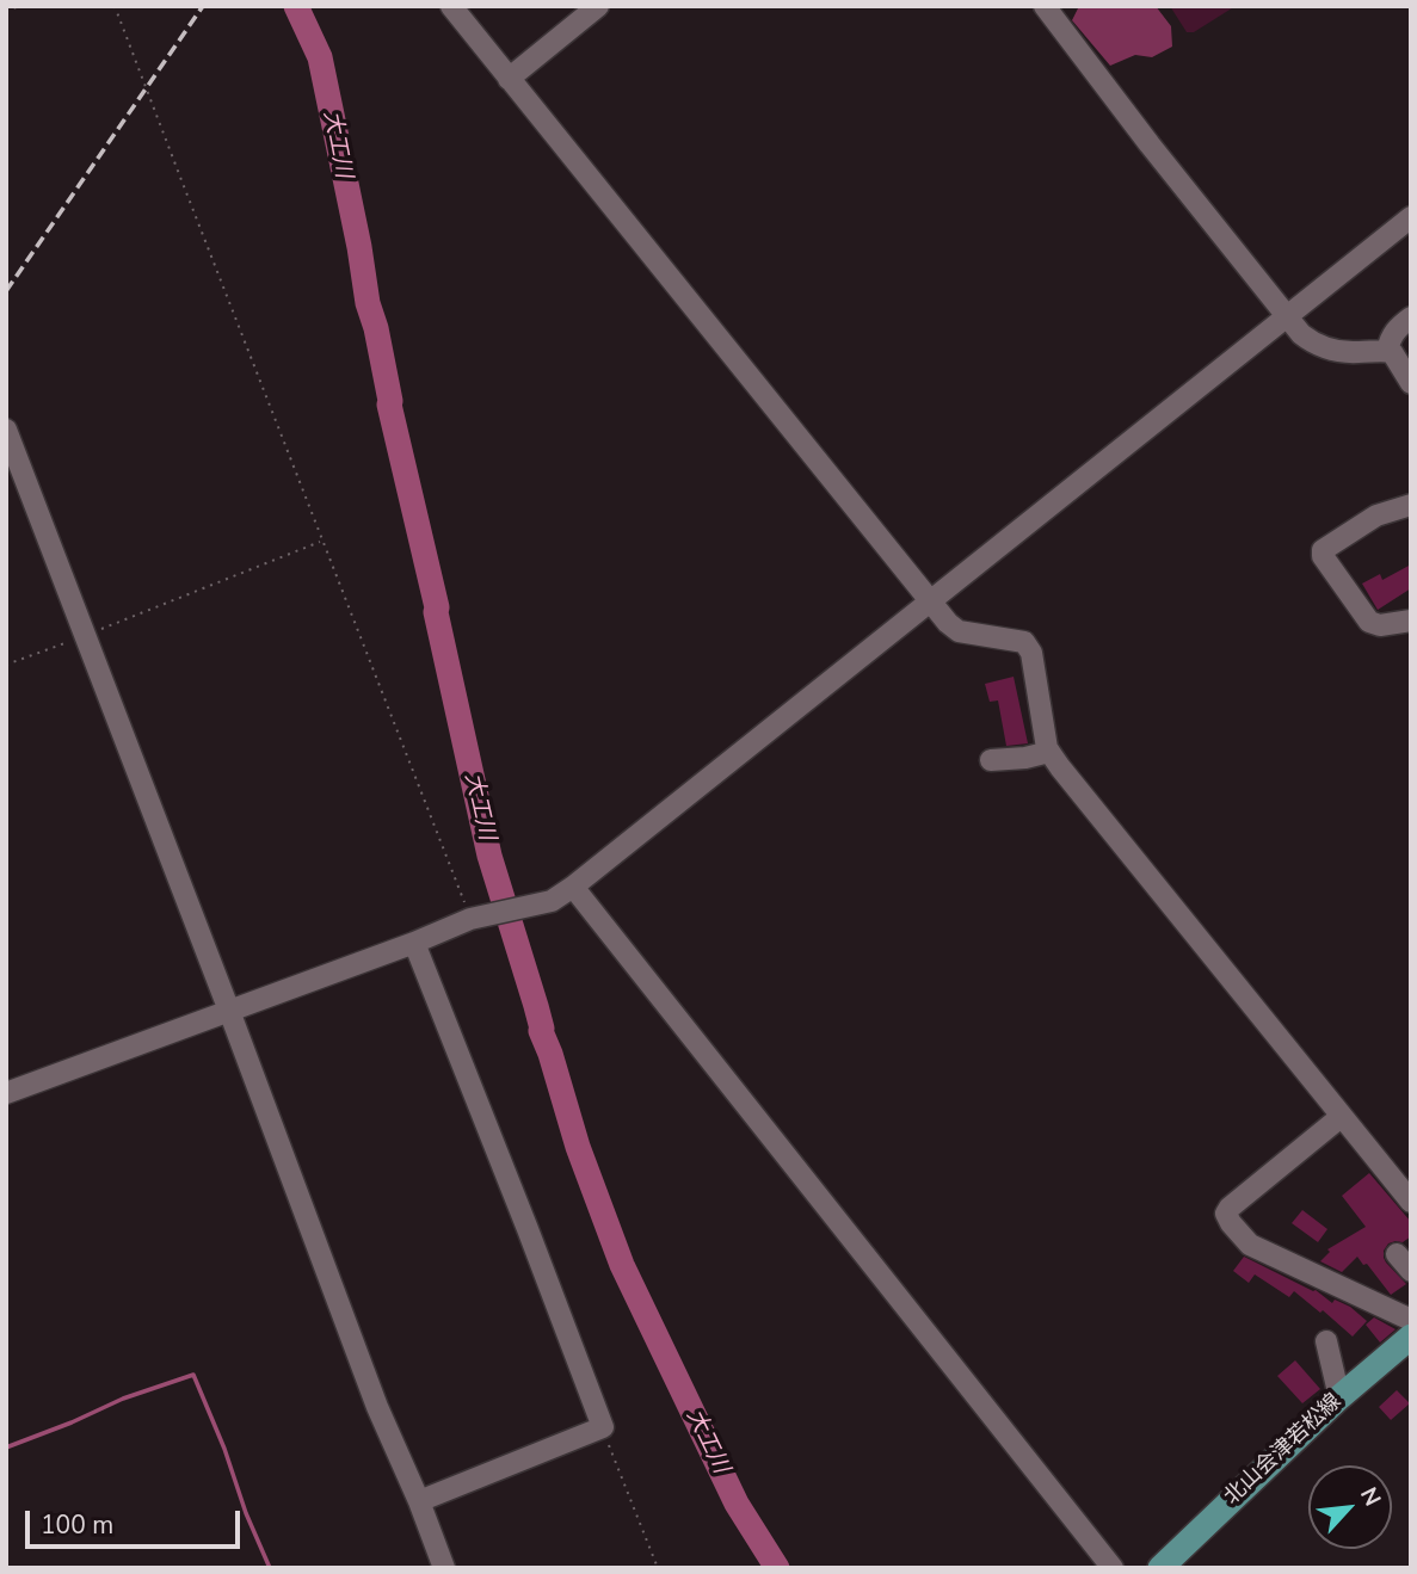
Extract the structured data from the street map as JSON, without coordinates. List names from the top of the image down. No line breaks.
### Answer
{"streets":{"main road":["北山会津若松線"]},"water":["大工川"],"scale_bar":"100 m","north":"top right"}
